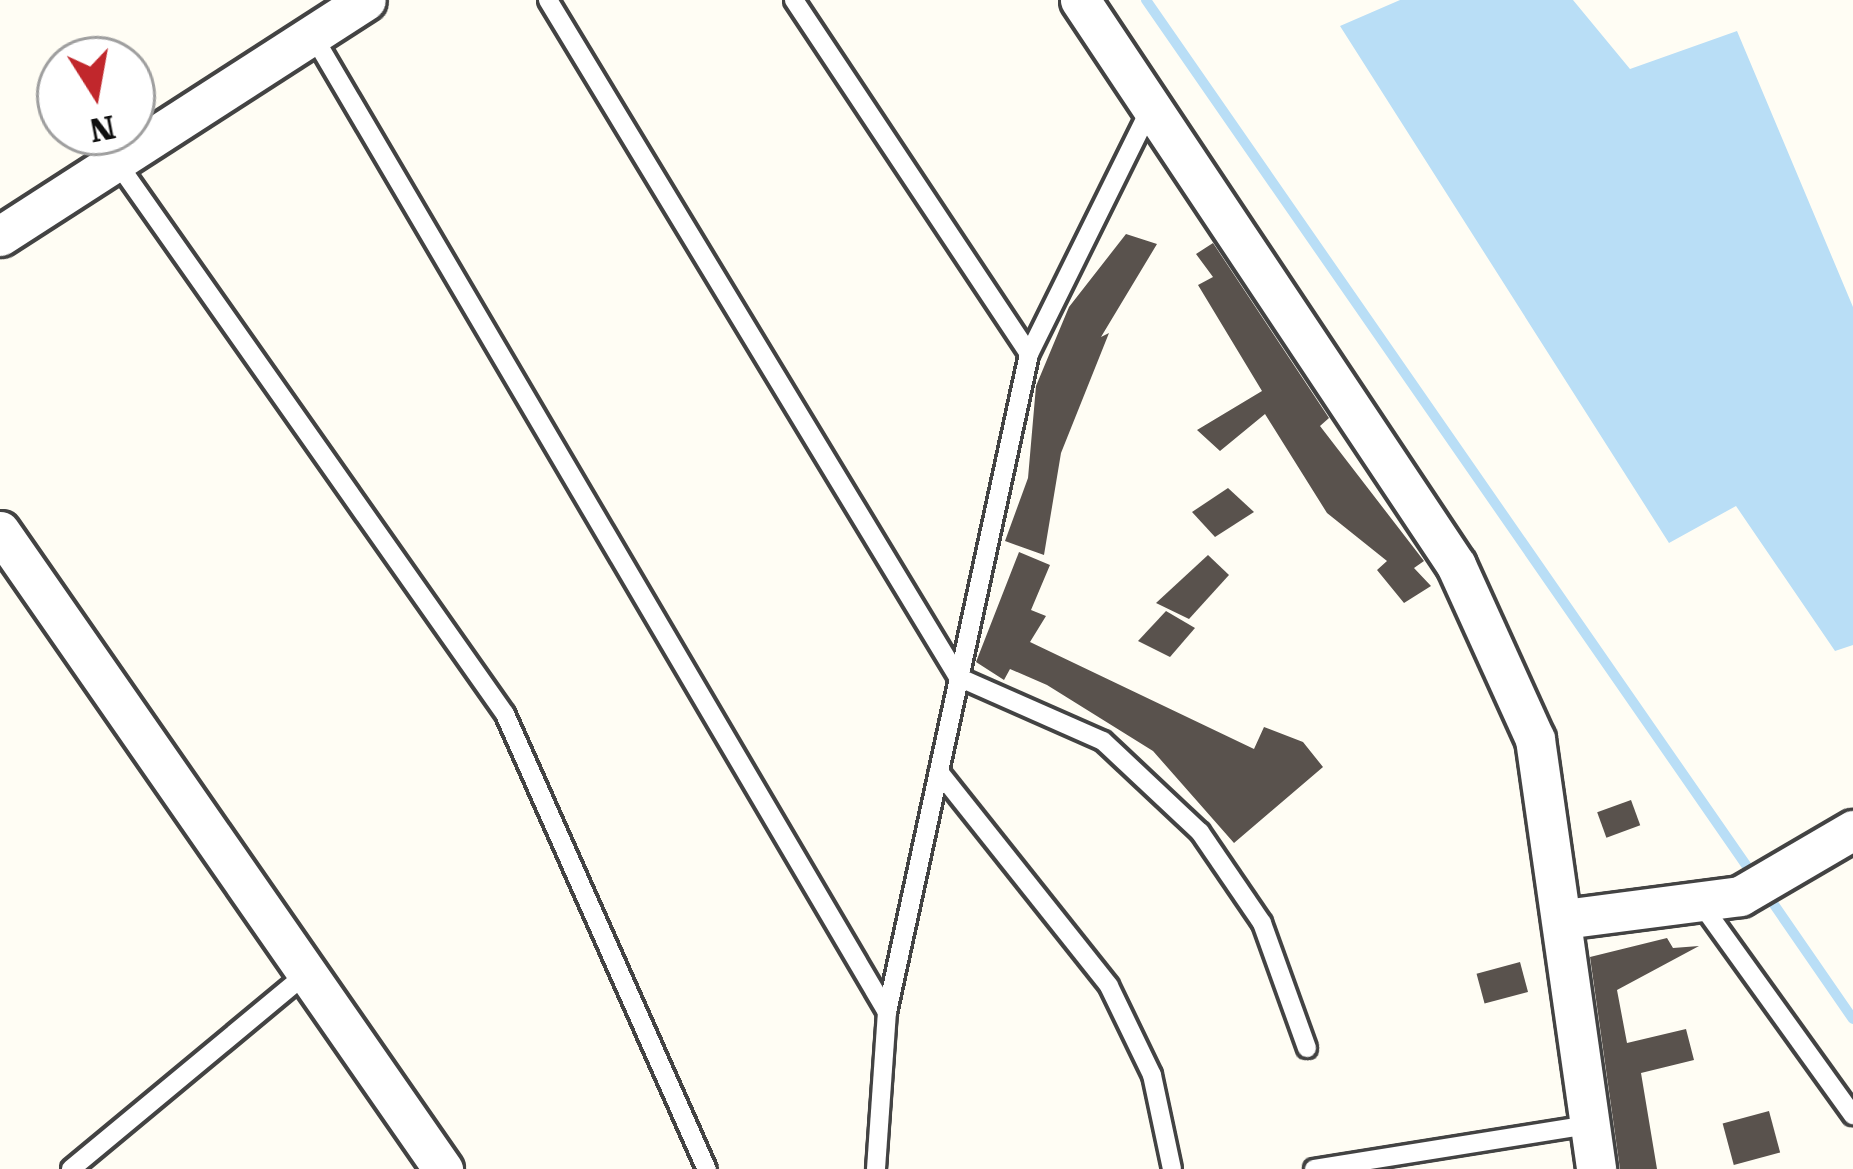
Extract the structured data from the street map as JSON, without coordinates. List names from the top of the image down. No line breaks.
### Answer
{"north":"bottom"}
